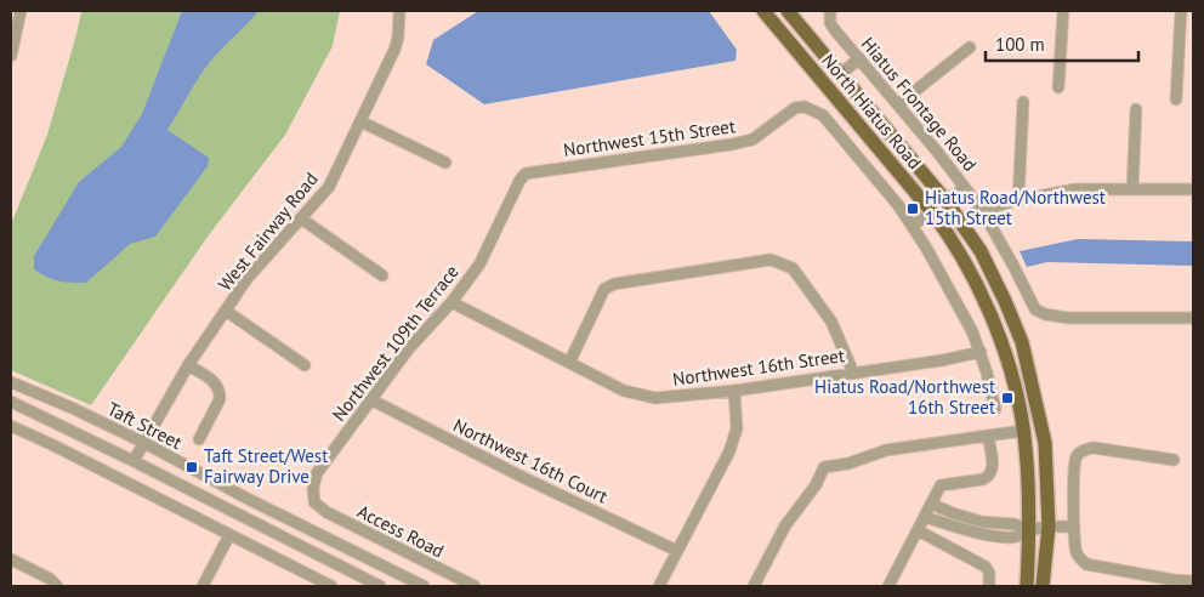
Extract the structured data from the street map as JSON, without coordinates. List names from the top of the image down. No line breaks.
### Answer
{"streets":{"main road":["North Hiatus Road"],"street":["Hiatus Frontage Road","Northwest 15th Street","West Fairway Road","Northwest 109th Terrace","Northwest 16th Street","Taft Street","Northwest 16th Court","Access Road"]},"crossings":[["Northwest 15th Street","Northwest 109th Terrace"],["West Fairway Road","Taft Street"],["Northwest 109th Terrace","Northwest 16th Street"],["Northwest 109th Terrace","Northwest 16th Court"],["Northwest 109th Terrace","Access Road"]],"places":{"transit":["Hiatus Road/Northwest 15th Street","Hiatus Road/Northwest 16th Street","Taft Street/West Fairway Drive"]},"scale_bar":"100 m"}
